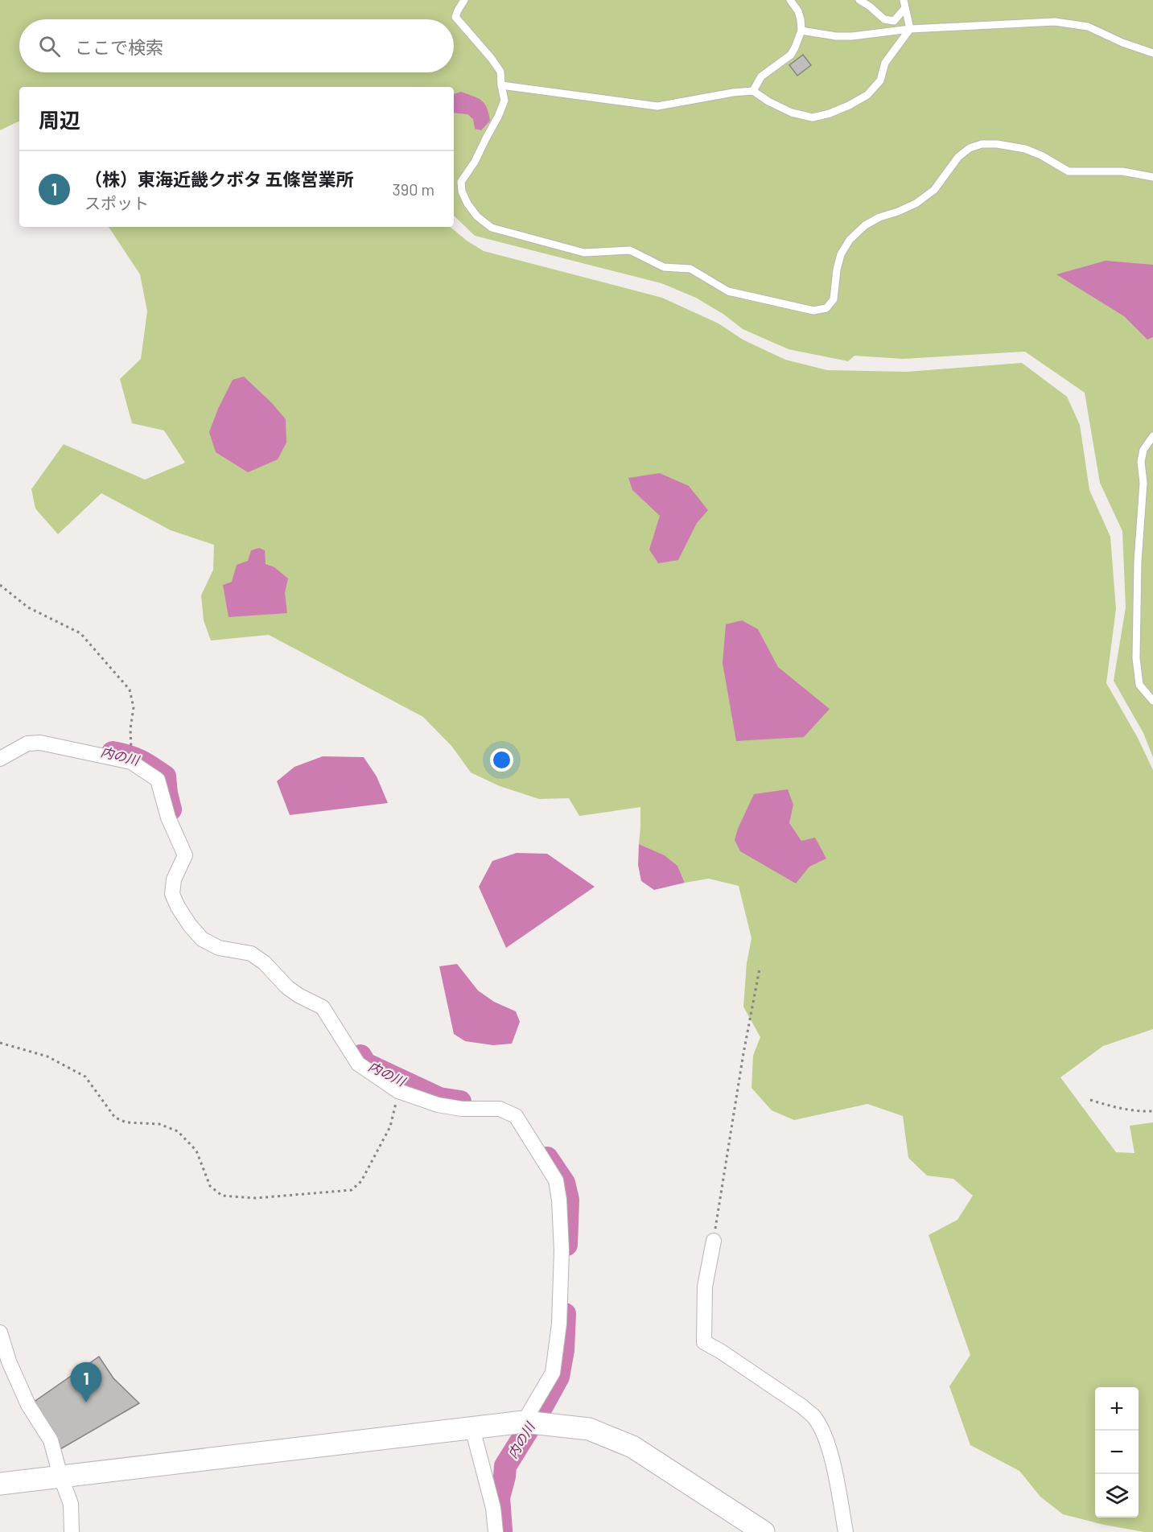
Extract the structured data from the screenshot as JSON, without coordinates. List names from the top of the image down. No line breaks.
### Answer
{"water":["内の川"],"page":{"search":"ここで検索","heading":"周辺","list":[{"mark":"1","name":"（株）東海近畿クボタ 五條営業所","note":"スポット","value":"390 m"}],"pins":"1","map_buttons":["+","−"]}}
